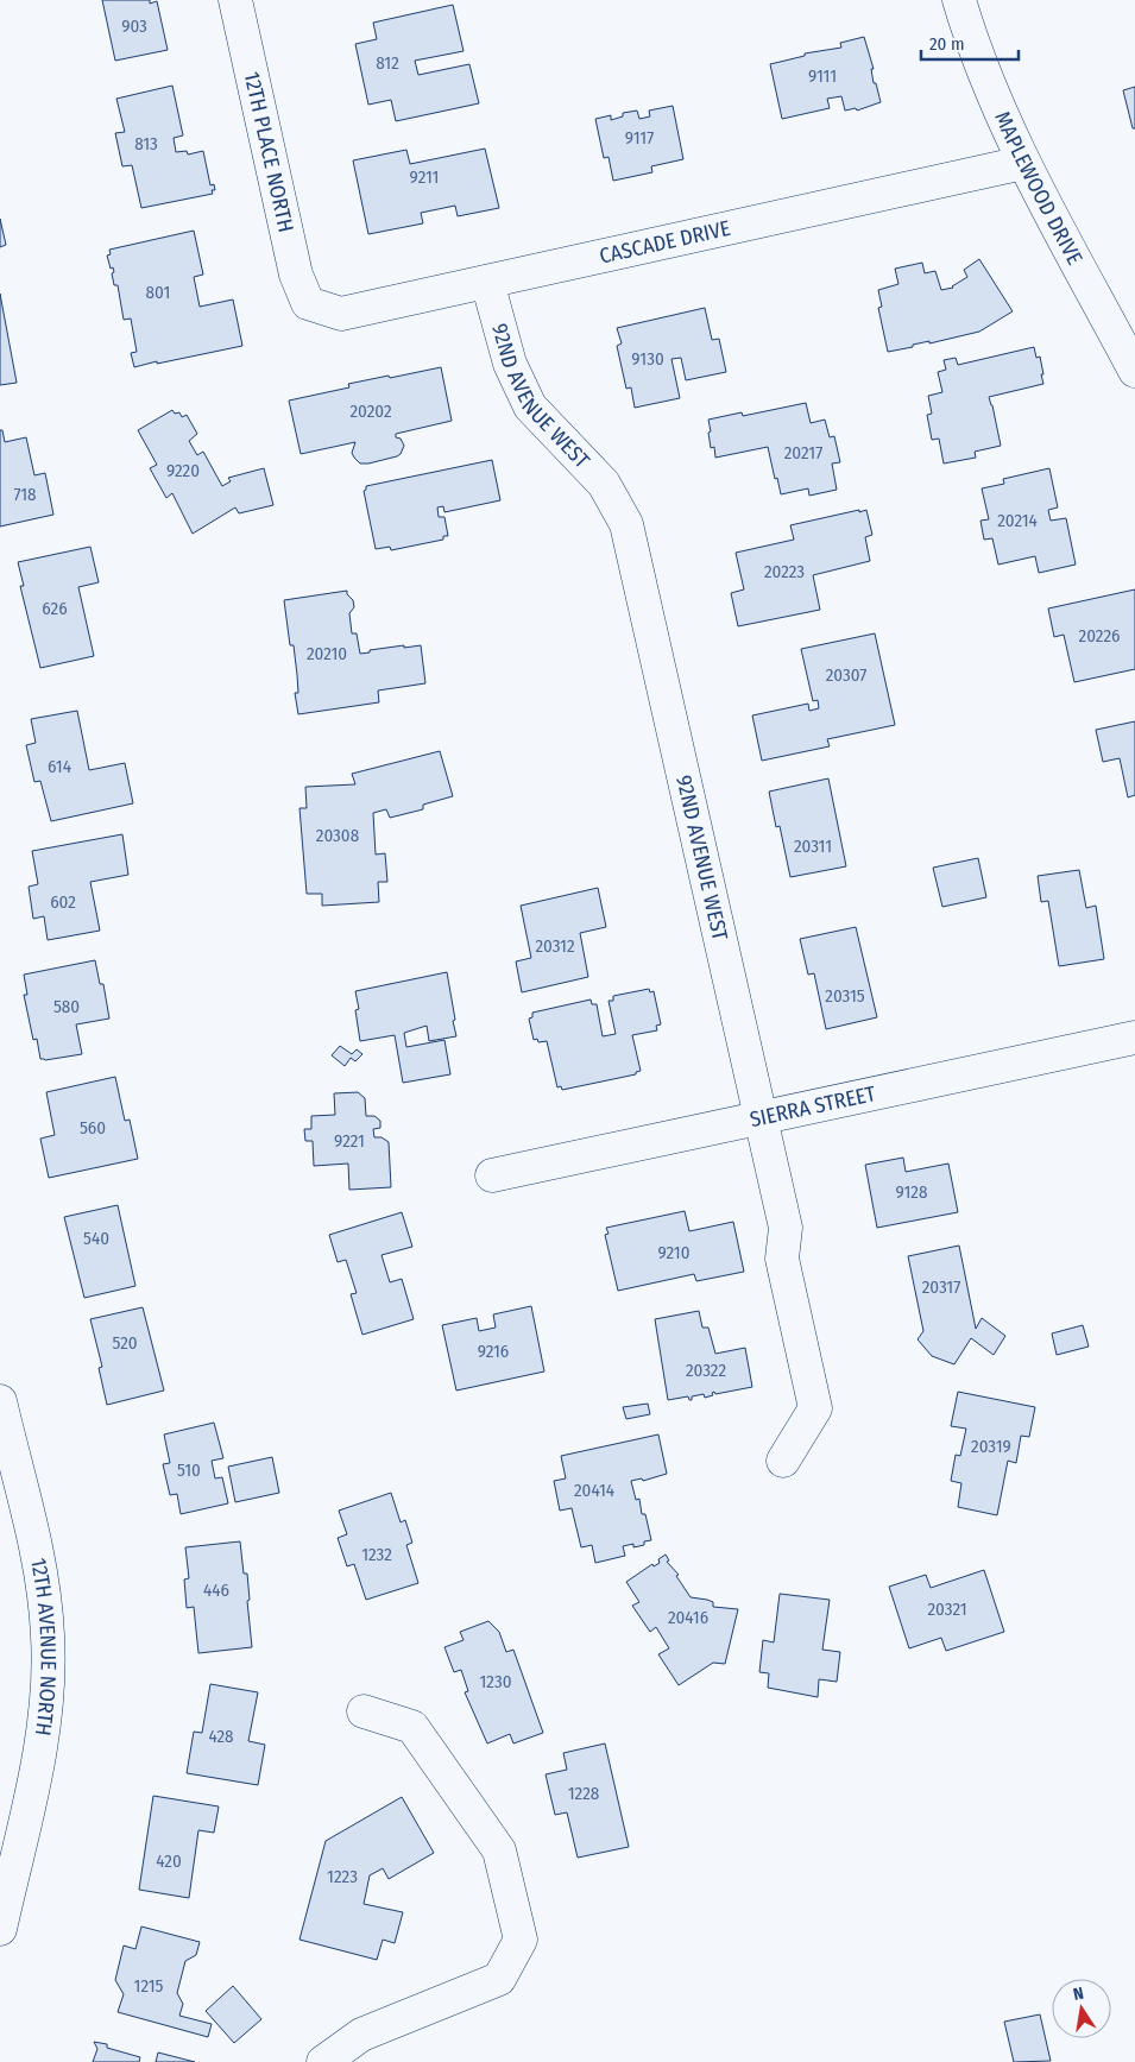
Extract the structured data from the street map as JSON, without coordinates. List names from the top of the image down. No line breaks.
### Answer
{"streets":{"street":["12TH PLACE NORTH","MAPLEWOOD DRIVE","CASCADE DRIVE","92ND AVENUE WEST","SIERRA STREET","12TH AVENUE NORTH"]},"crossings":[["12TH PLACE NORTH","CASCADE DRIVE"],["MAPLEWOOD DRIVE","CASCADE DRIVE"],["CASCADE DRIVE","92ND AVENUE WEST"],["92ND AVENUE WEST","SIERRA STREET"]],"house_numbers":["903","812","9111","9117","813","9211","801","9130","20202","20217","9220","718","20214","20223","626","20226","20210","20307","614","20308","20311","602","20312","20315","580","560","9221","9128","540","9210","20317","520","9216","20322","20319","510","20414","1232","446","20321","20416","1230","428","1228","420","1223","1215"],"scale_bar":"20 m","north":"top"}
